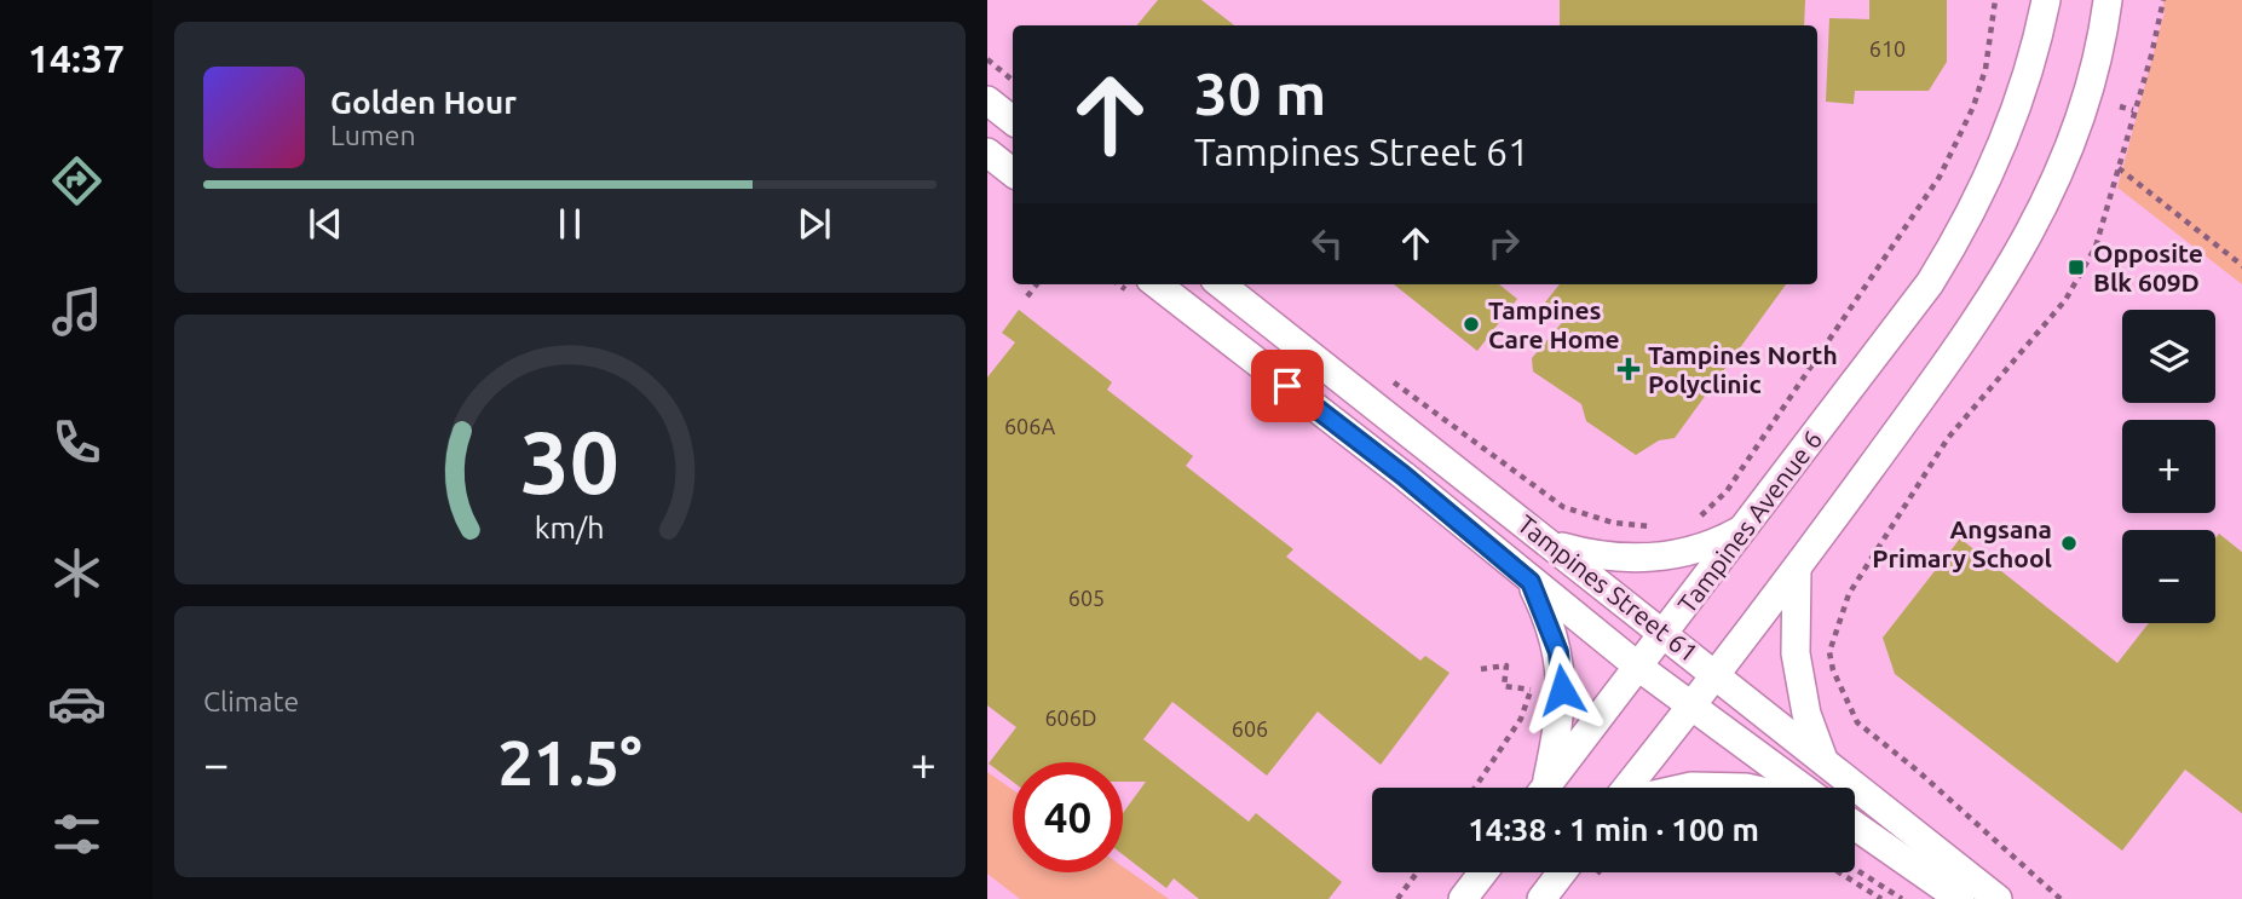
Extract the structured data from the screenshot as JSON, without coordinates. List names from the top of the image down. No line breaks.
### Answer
{"streets":{"street":["Tampines Avenue 6","Tampines Street 61"]},"crossings":[["Tampines Avenue 6","Tampines Street 61"]],"places":{"transit":["Opposite Blk 609D"],"other":["Tampines Care Home","Angsana Primary School"],"health":["Tampines North Polyclinic"]},"house_numbers":["610","606A","605","606D","606"],"page":{"tabs":"14:37","turn":["30 m","Tampines Street 61"],"song":["Golden Hour","Lumen"],"map_buttons":["+","−"],"tile":"Climate","heat":["−","21.5°","+"],"limit":"40","trip":"14:38 · 1 min · 100 m","gauge":["30","km/h"]}}
